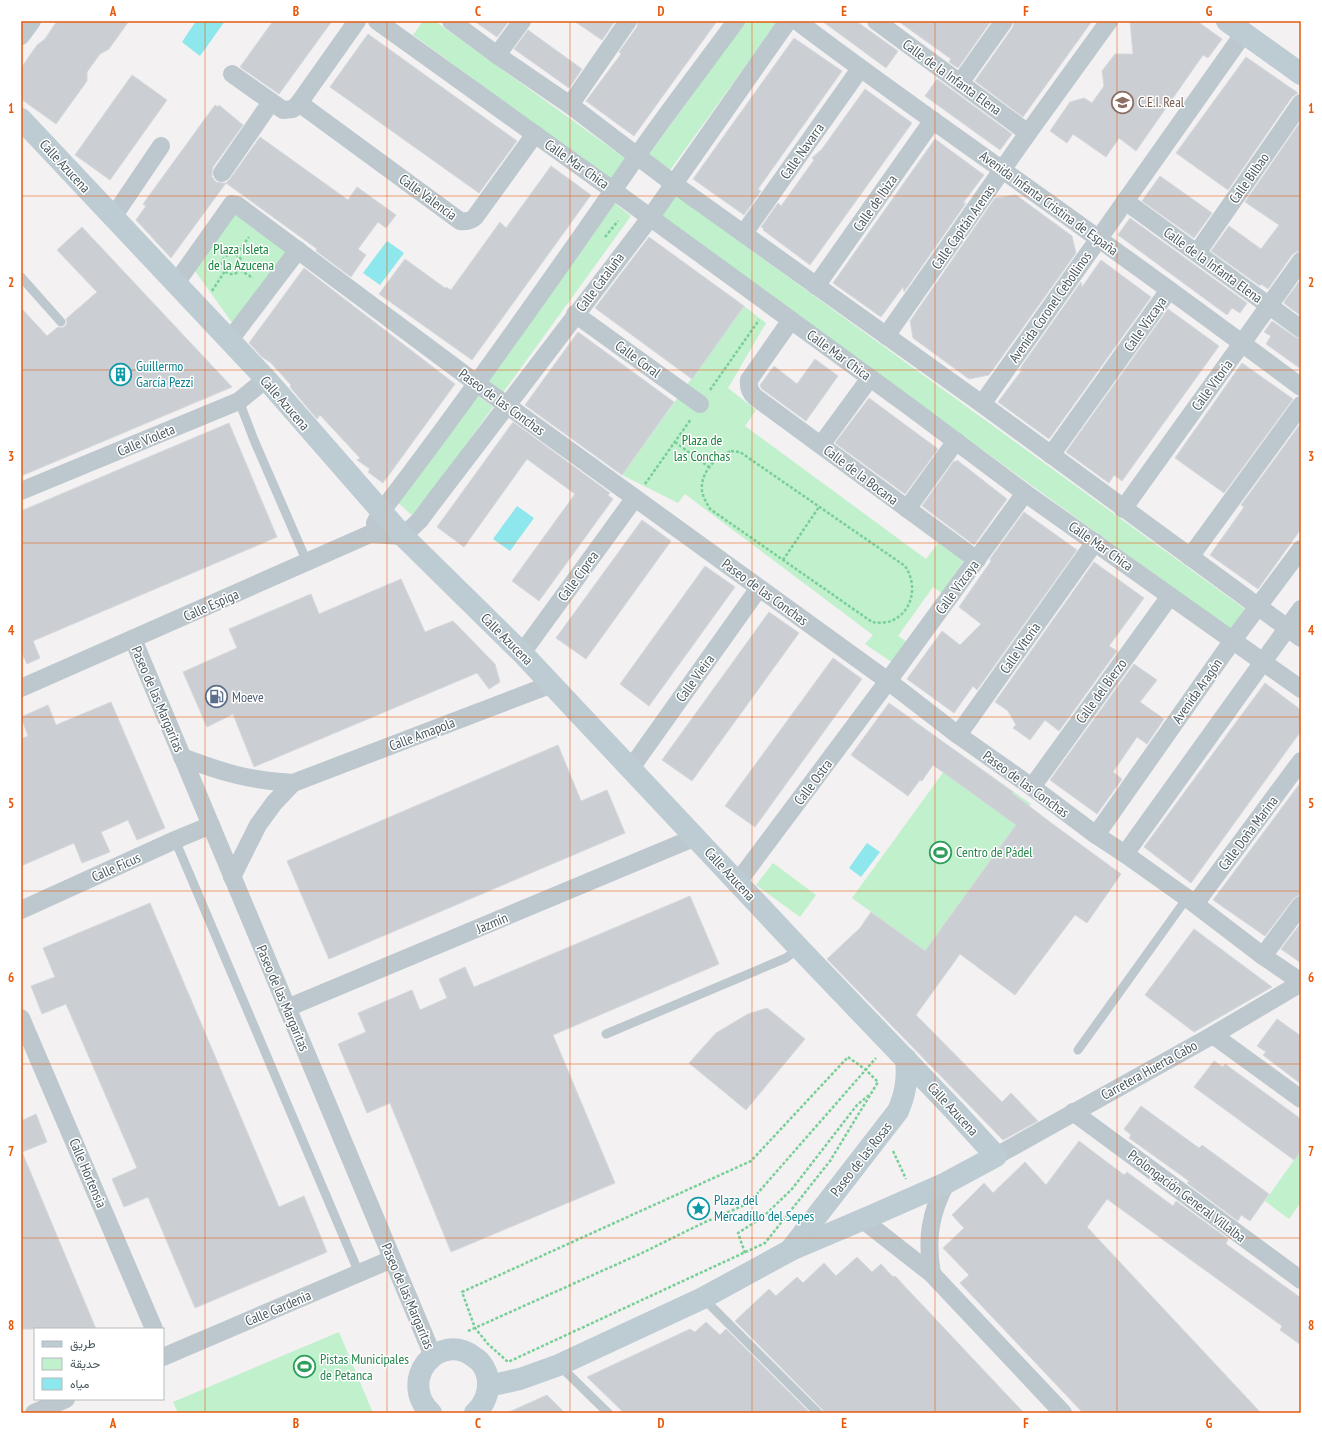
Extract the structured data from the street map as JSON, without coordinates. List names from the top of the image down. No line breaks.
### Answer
{"streets":{"street":["Calle de la Infanta Elena","Calle Navarra","Calle Mar Chica","Calle Azucena","Calle Bilbao","Calle Valencia","Calle de Ibiza","Avenida Infanta Cristina de España","Calle Capitán Arenas","Calle Cataluña","Avenida Coronel Cebollinos","Calle Vizcaya","Calle Coral","Calle Vitoria","Paseo de las Conchas","Calle Violeta","Calle de la Bocana","Calle Ciprea","Calle Espiga","Calle Vieira","Calle del Bierzo","Avenida Aragón","Paseo de las Margaritas","Calle Amapola","Calle Ostra","Calle Doña Marina","Calle Ficus","Jazmín","Carretera Huerta Cabo","Paseo de las Rosas","Calle Hortensia","Prolongación General Villalba","Calle Gardenia"]},"crossings":[["Calle de la Infanta Elena","Calle Bilbao"],["Calle de la Infanta Elena","Calle Capitán Arenas"],["Calle de la Infanta Elena","Avenida Coronel Cebollinos"],["Calle de la Infanta Elena","Calle Vitoria"],["Calle Navarra","Avenida Infanta Cristina de España"],["Calle Mar Chica","Calle Valencia"],["Calle Mar Chica","Calle Cataluña"],["Calle Mar Chica","Calle Vizcaya"],["Calle Mar Chica","Calle Vitoria"],["Calle Mar Chica","Calle de la Bocana"],["Calle Mar Chica","Calle del Bierzo"],["Calle Mar Chica","Avenida Aragón"],["Calle Azucena","Calle Cataluña"],["Calle Azucena","Paseo de las Conchas"],["Calle Azucena","Calle Violeta"],["Calle Azucena","Calle Ciprea"],["Calle Azucena","Calle Espiga"],["Calle Azucena","Calle Vieira"],["Calle Azucena","Calle Amapola"],["Calle Azucena","Calle Ostra"],["Calle Azucena","Jazmín"],["Calle Azucena","Carretera Huerta Cabo"],["Calle Azucena","Paseo de las Rosas"],["Calle de Ibiza","Avenida Infanta Cristina de España"],["Avenida Infanta Cristina de España","Calle Capitán Arenas"],["Avenida Infanta Cristina de España","Avenida Coronel Cebollinos"],["Avenida Infanta Cristina de España","Calle Vizcaya"],["Avenida Infanta Cristina de España","Calle Vitoria"],["Calle Cataluña","Calle Coral"],["Calle Cataluña","Paseo de las Conchas"],["Calle Cataluña","Calle Espiga"],["Calle Vizcaya","Paseo de las Conchas"],["Calle Vizcaya","Calle de la Bocana"],["Calle Vizcaya","Calle Ostra"],["Calle Vitoria","Paseo de las Conchas"],["Paseo de las Conchas","Calle Ciprea"],["Paseo de las Conchas","Calle Vieira"],["Paseo de las Conchas","Calle del Bierzo"],["Paseo de las Conchas","Avenida Aragón"],["Paseo de las Conchas","Calle Ostra"],["Paseo de las Conchas","Calle Doña Marina"],["Paseo de las Conchas","Carretera Huerta Cabo"],["Calle Espiga","Paseo de las Margaritas"],["Paseo de las Margaritas","Calle Amapola"],["Paseo de las Margaritas","Calle Ficus"],["Paseo de las Margaritas","Jazmín"],["Paseo de las Margaritas","Calle Gardenia"],["Carretera Huerta Cabo","Paseo de las Rosas"],["Carretera Huerta Cabo","Prolongación General Villalba"]],"parks":["Plaza Isleta de la Azucena","Plaza de las Conchas"],"places":{"school or university":["C.E.I. Real"],"building":["Guillermo García Pezzi"],"fuel station":["Moeve"],"sports":["Centro de Pádel","Pistas Municipales de Petanca"],"place":["Plaza del Mercadillo del Sepes"]},"legend":["طريق","حديقة","مياه"],"grid":{"columns":["A","B","C","D","E","F","G"],"rows":["1","2","3","4","5","6","7","8"]}}
